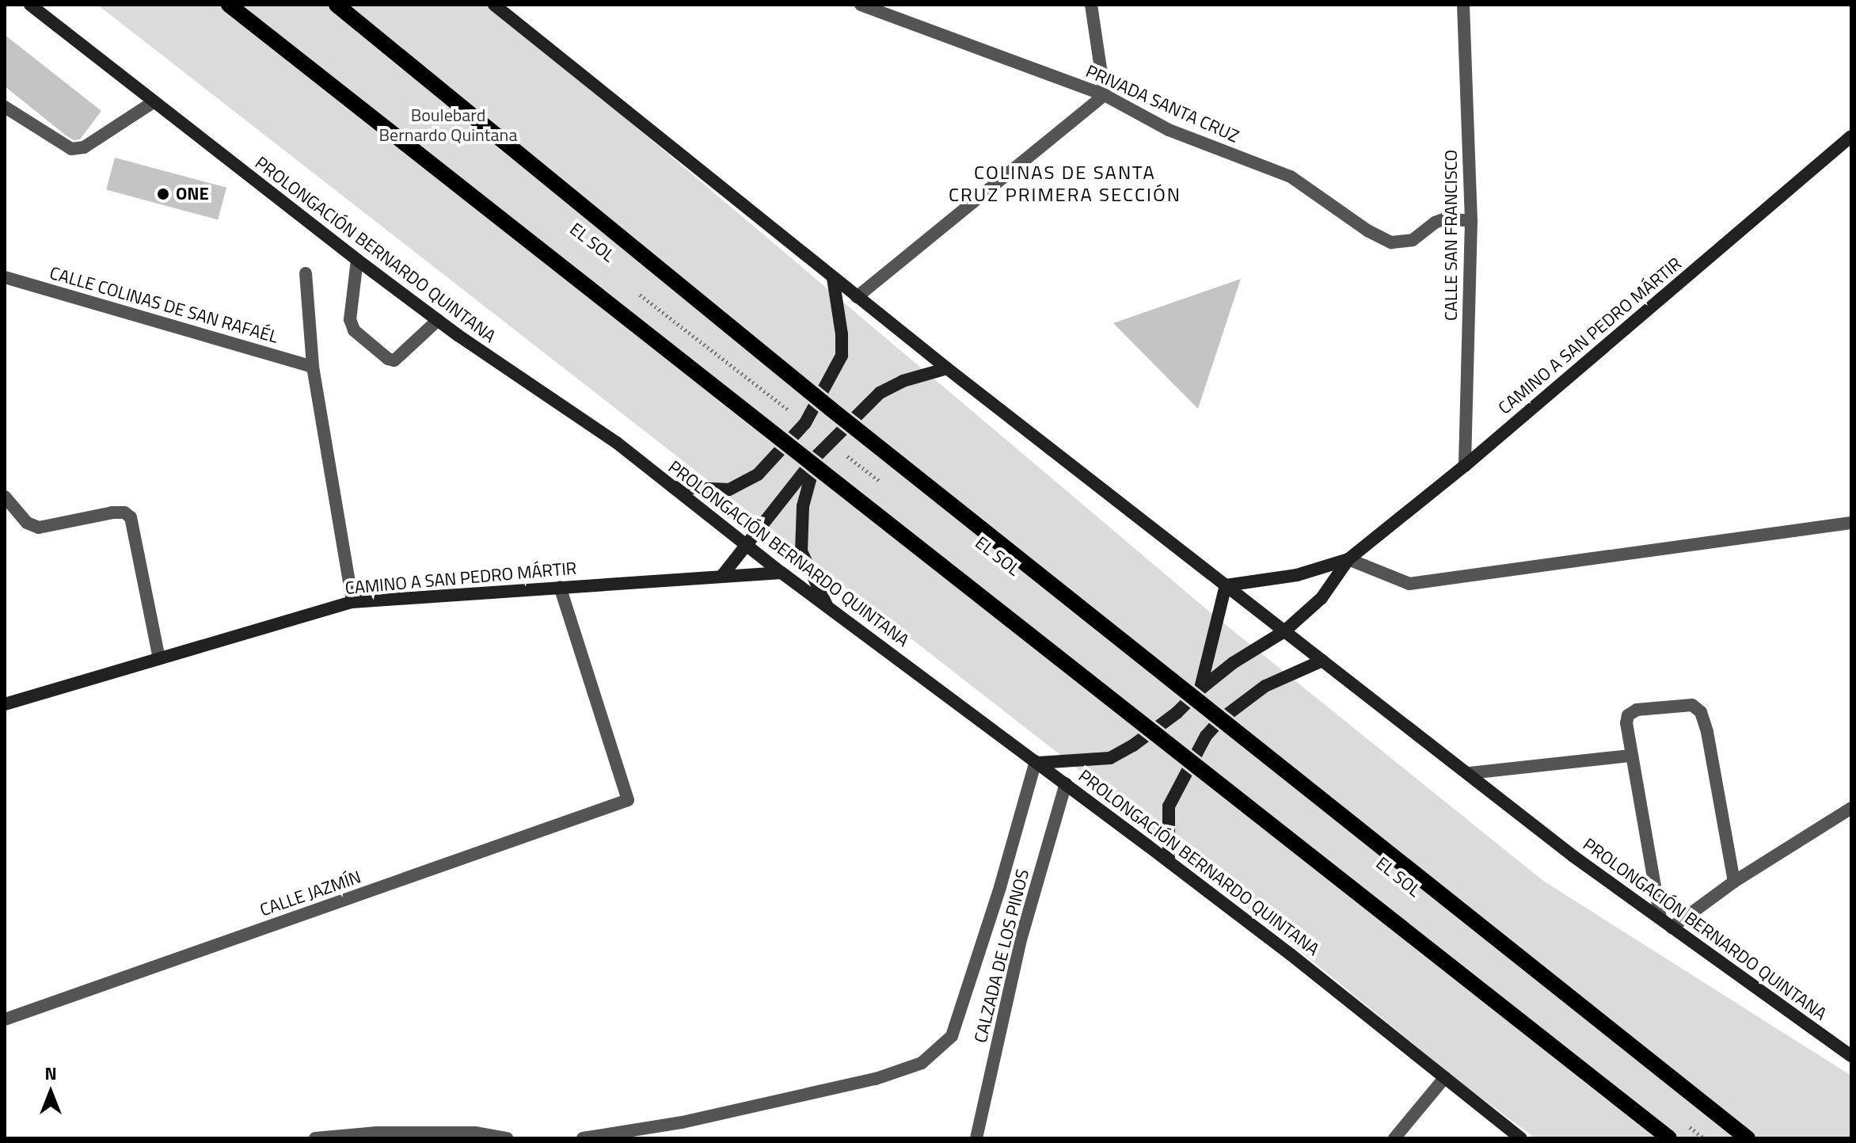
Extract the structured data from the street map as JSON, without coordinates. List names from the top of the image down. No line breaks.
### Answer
{"streets":{"street":["PRIVADA SANTA CRUZ","CALLE SAN FRANCISCO","PROLONGACIÓN BERNARDO QUINTANA","CALLE COLINAS DE SAN RAFAÉL","CAMINO A SAN PEDRO MÁRTIR","CALLE JAZMÍN","CALZADA DE LOS PINOS"]},"crossings":[["PRIVADA SANTA CRUZ","CALLE SAN FRANCISCO"],["CALLE SAN FRANCISCO","CAMINO A SAN PEDRO MÁRTIR"],["PROLONGACIÓN BERNARDO QUINTANA","CAMINO A SAN PEDRO MÁRTIR"],["PROLONGACIÓN BERNARDO QUINTANA","CALZADA DE LOS PINOS"],["CAMINO A SAN PEDRO MÁRTIR","CALLE JAZMÍN"]],"districts":["COLINAS DE SANTA CRUZ PRIMERA SECCIÓN"],"parks":["Boulebard Bernardo Quintana"],"places":["ONE"],"north":"top"}
